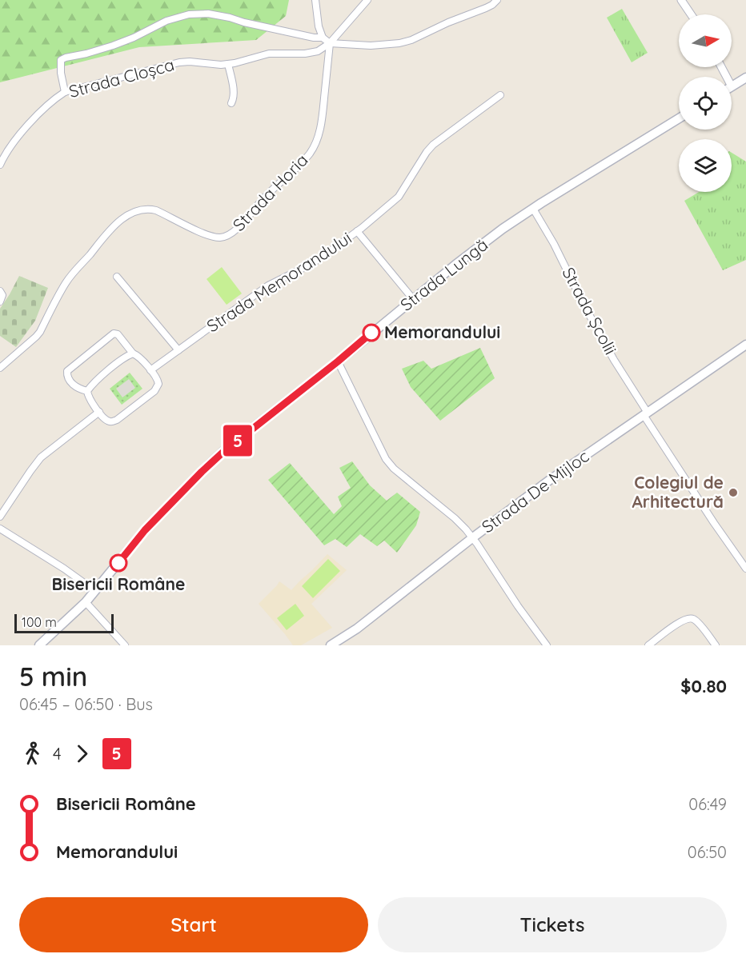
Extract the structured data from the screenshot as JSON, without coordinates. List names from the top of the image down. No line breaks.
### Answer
{"streets":{"main road":["Strada Lungă","Strada De Mijloc"],"street":["Strada Cloșca","Strada Horia","Strada Memorandului","Strada Școlii"]},"crossings":[["Strada Cloșca","Strada Horia"],["Strada Lungă","Strada Memorandului"],["Strada Lungă","Strada Școlii"],["Strada Școlii","Strada De Mijloc"]],"places":["Memorandului","Colegiul de Arhitectură","Bisericii Române"],"lines":["bus line 5"],"scale_bar":"100 m","north":"right","page":{"on_map":"5","scale":"100 m","heading":["5 min","06:45 – 06:50 · Bus","$0.80"],"legs":["4","5"],"list":[{"name":"Bisericii Române","value":"06:49"},{"name":"Memorandului","value":"06:50"}],"buttons":["Start","Tickets"]}}
